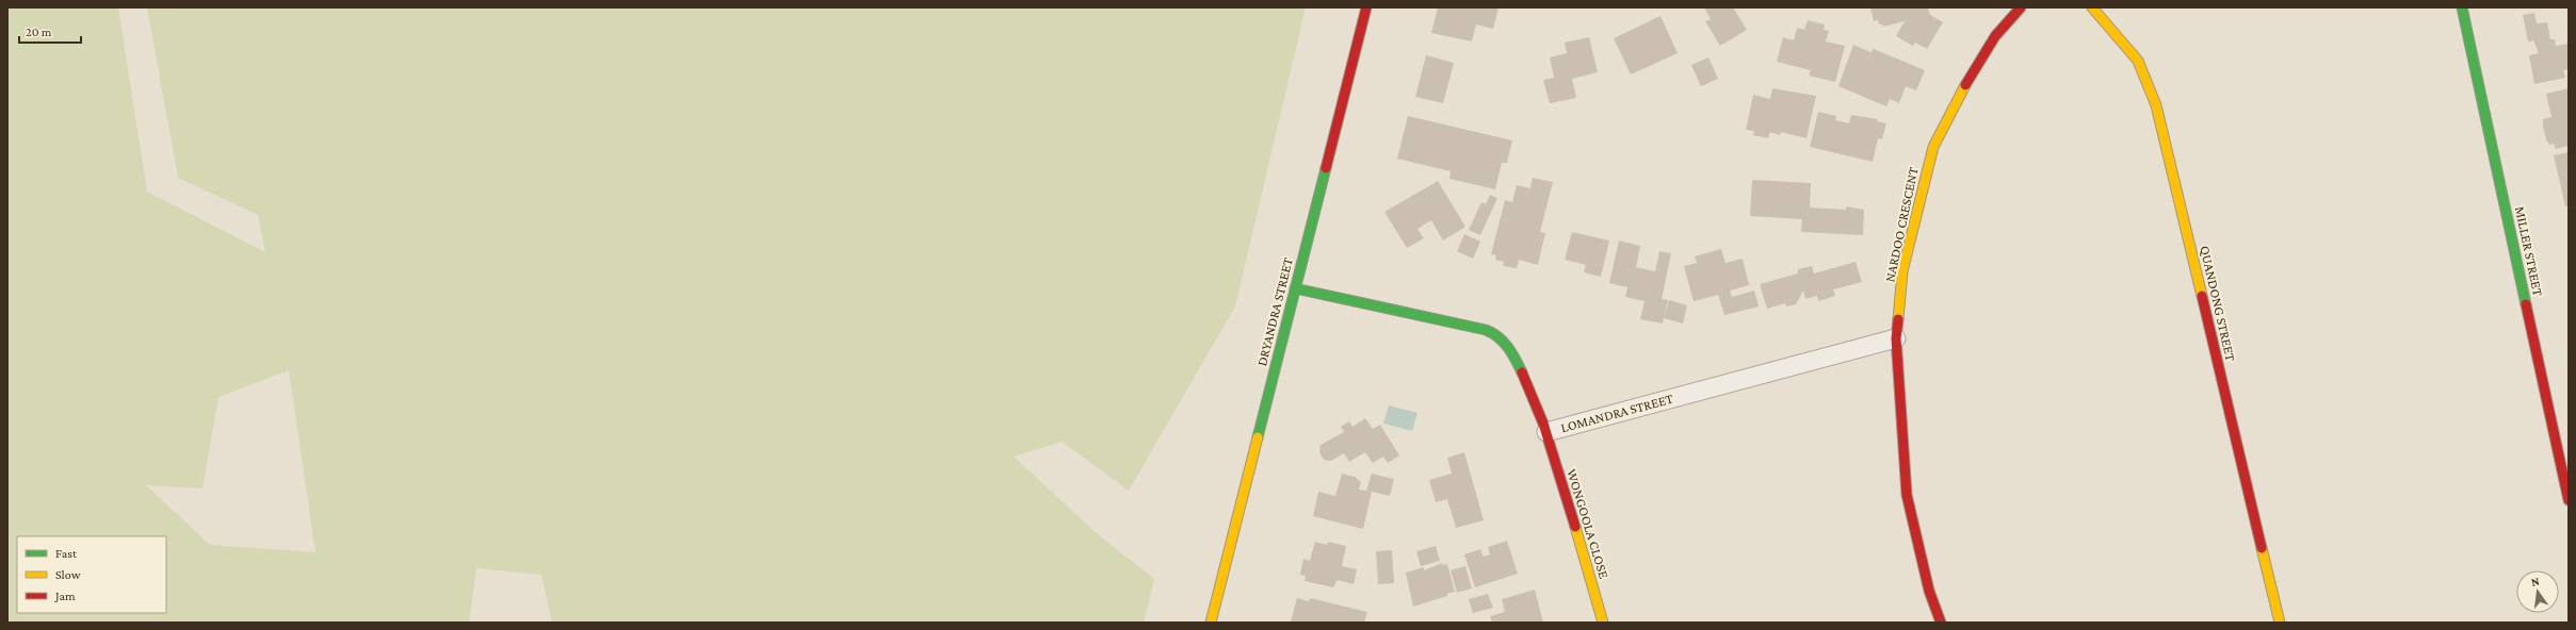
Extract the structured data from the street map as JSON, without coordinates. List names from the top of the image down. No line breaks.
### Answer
{"streets":{"street":["NARDOO CRESCENT","MILLER STREET","QUANDONG STREET","DRYANDRA STREET","LOMANDRA STREET","WONGOOLA CLOSE"]},"crossings":[["NARDOO CRESCENT","LOMANDRA STREET"],["DRYANDRA STREET","LOMANDRA STREET"],["LOMANDRA STREET","WONGOOLA CLOSE"]],"legend":["Fast","Slow","Jam"],"scale_bar":"20 m","north":"top"}
